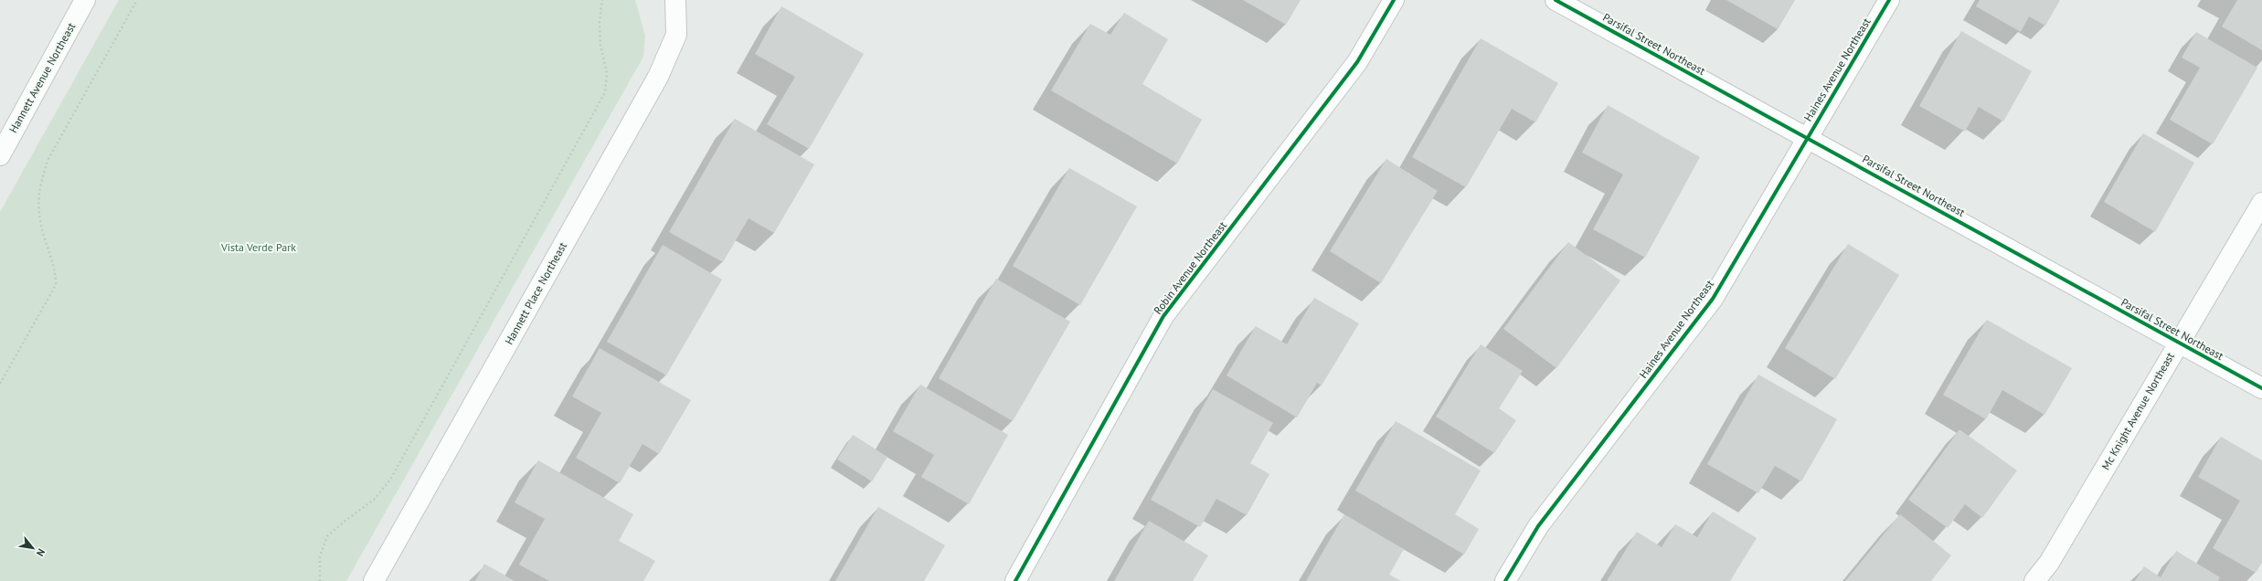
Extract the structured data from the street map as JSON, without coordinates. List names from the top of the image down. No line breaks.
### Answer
{"streets":{"street":["Parsifal Street Northeast","Haines Avenue Northeast","Hannett Avenue Northeast","Robin Avenue Northeast","Hannett Place Northeast","Mc Knight Avenue Northeast"]},"crossings":[["Parsifal Street Northeast","Haines Avenue Northeast"],["Parsifal Street Northeast","Mc Knight Avenue Northeast"]],"parks":["Vista Verde Park"],"north":"bottom right"}
